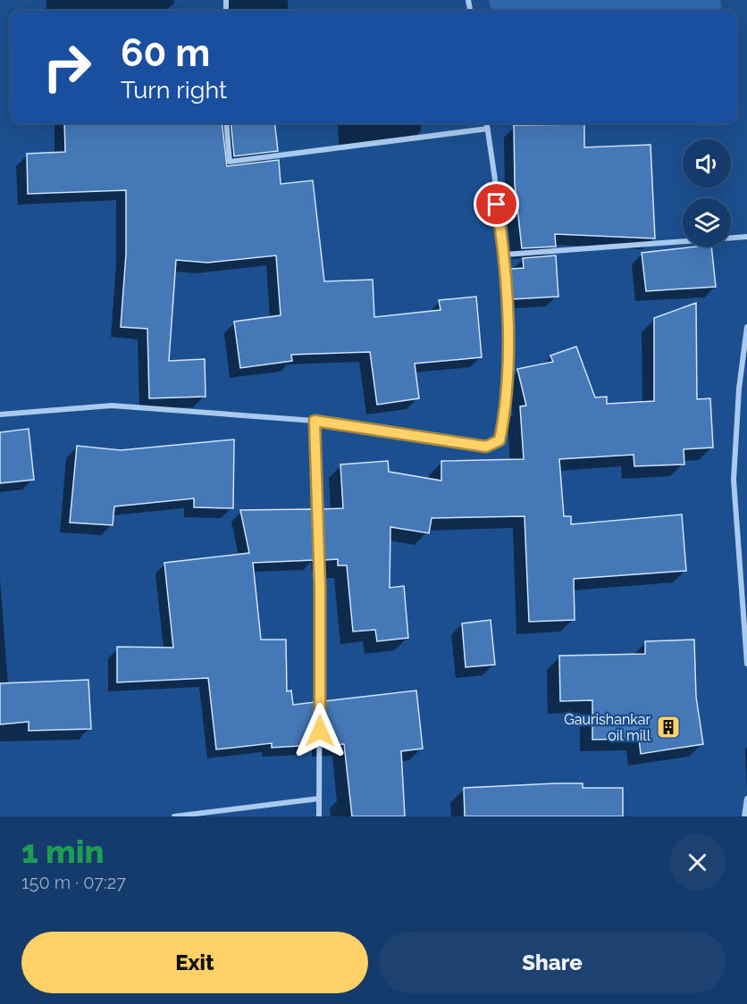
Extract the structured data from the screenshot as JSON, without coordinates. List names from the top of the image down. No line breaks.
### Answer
{"places":{"building":["Gaurishankar oil mill"]},"page":{"turn":["60 m","Turn right"],"heading":["1 min","150 m · 07:27"],"buttons":["Exit","Share"]}}
